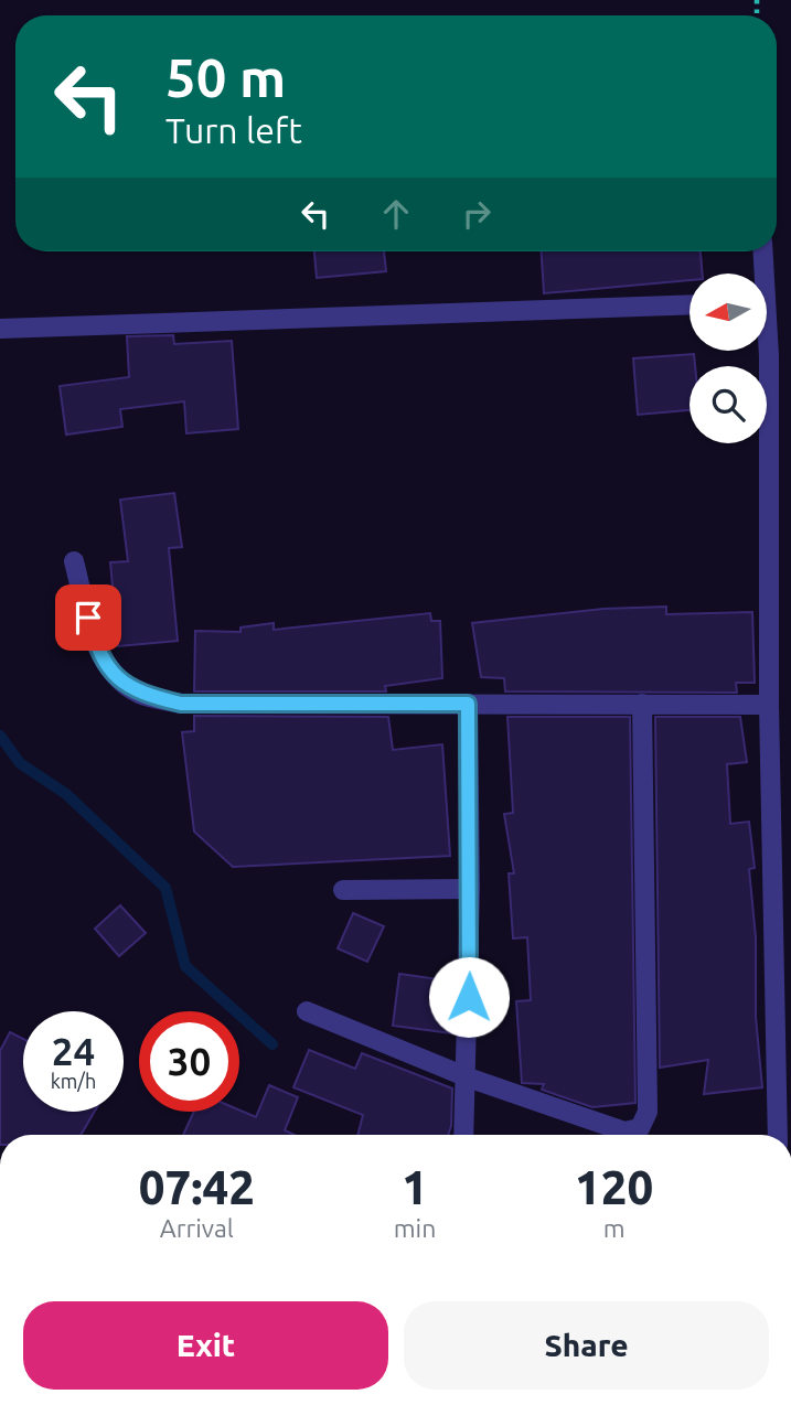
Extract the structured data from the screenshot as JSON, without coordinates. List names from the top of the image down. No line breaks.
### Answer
{"north":"left","page":{"turn":["50 m","Turn left"],"speed":"24 km/h","limit":"30","eta":["07:42","Arrival","1","min","120","m"],"buttons":["Exit","Share"]}}
